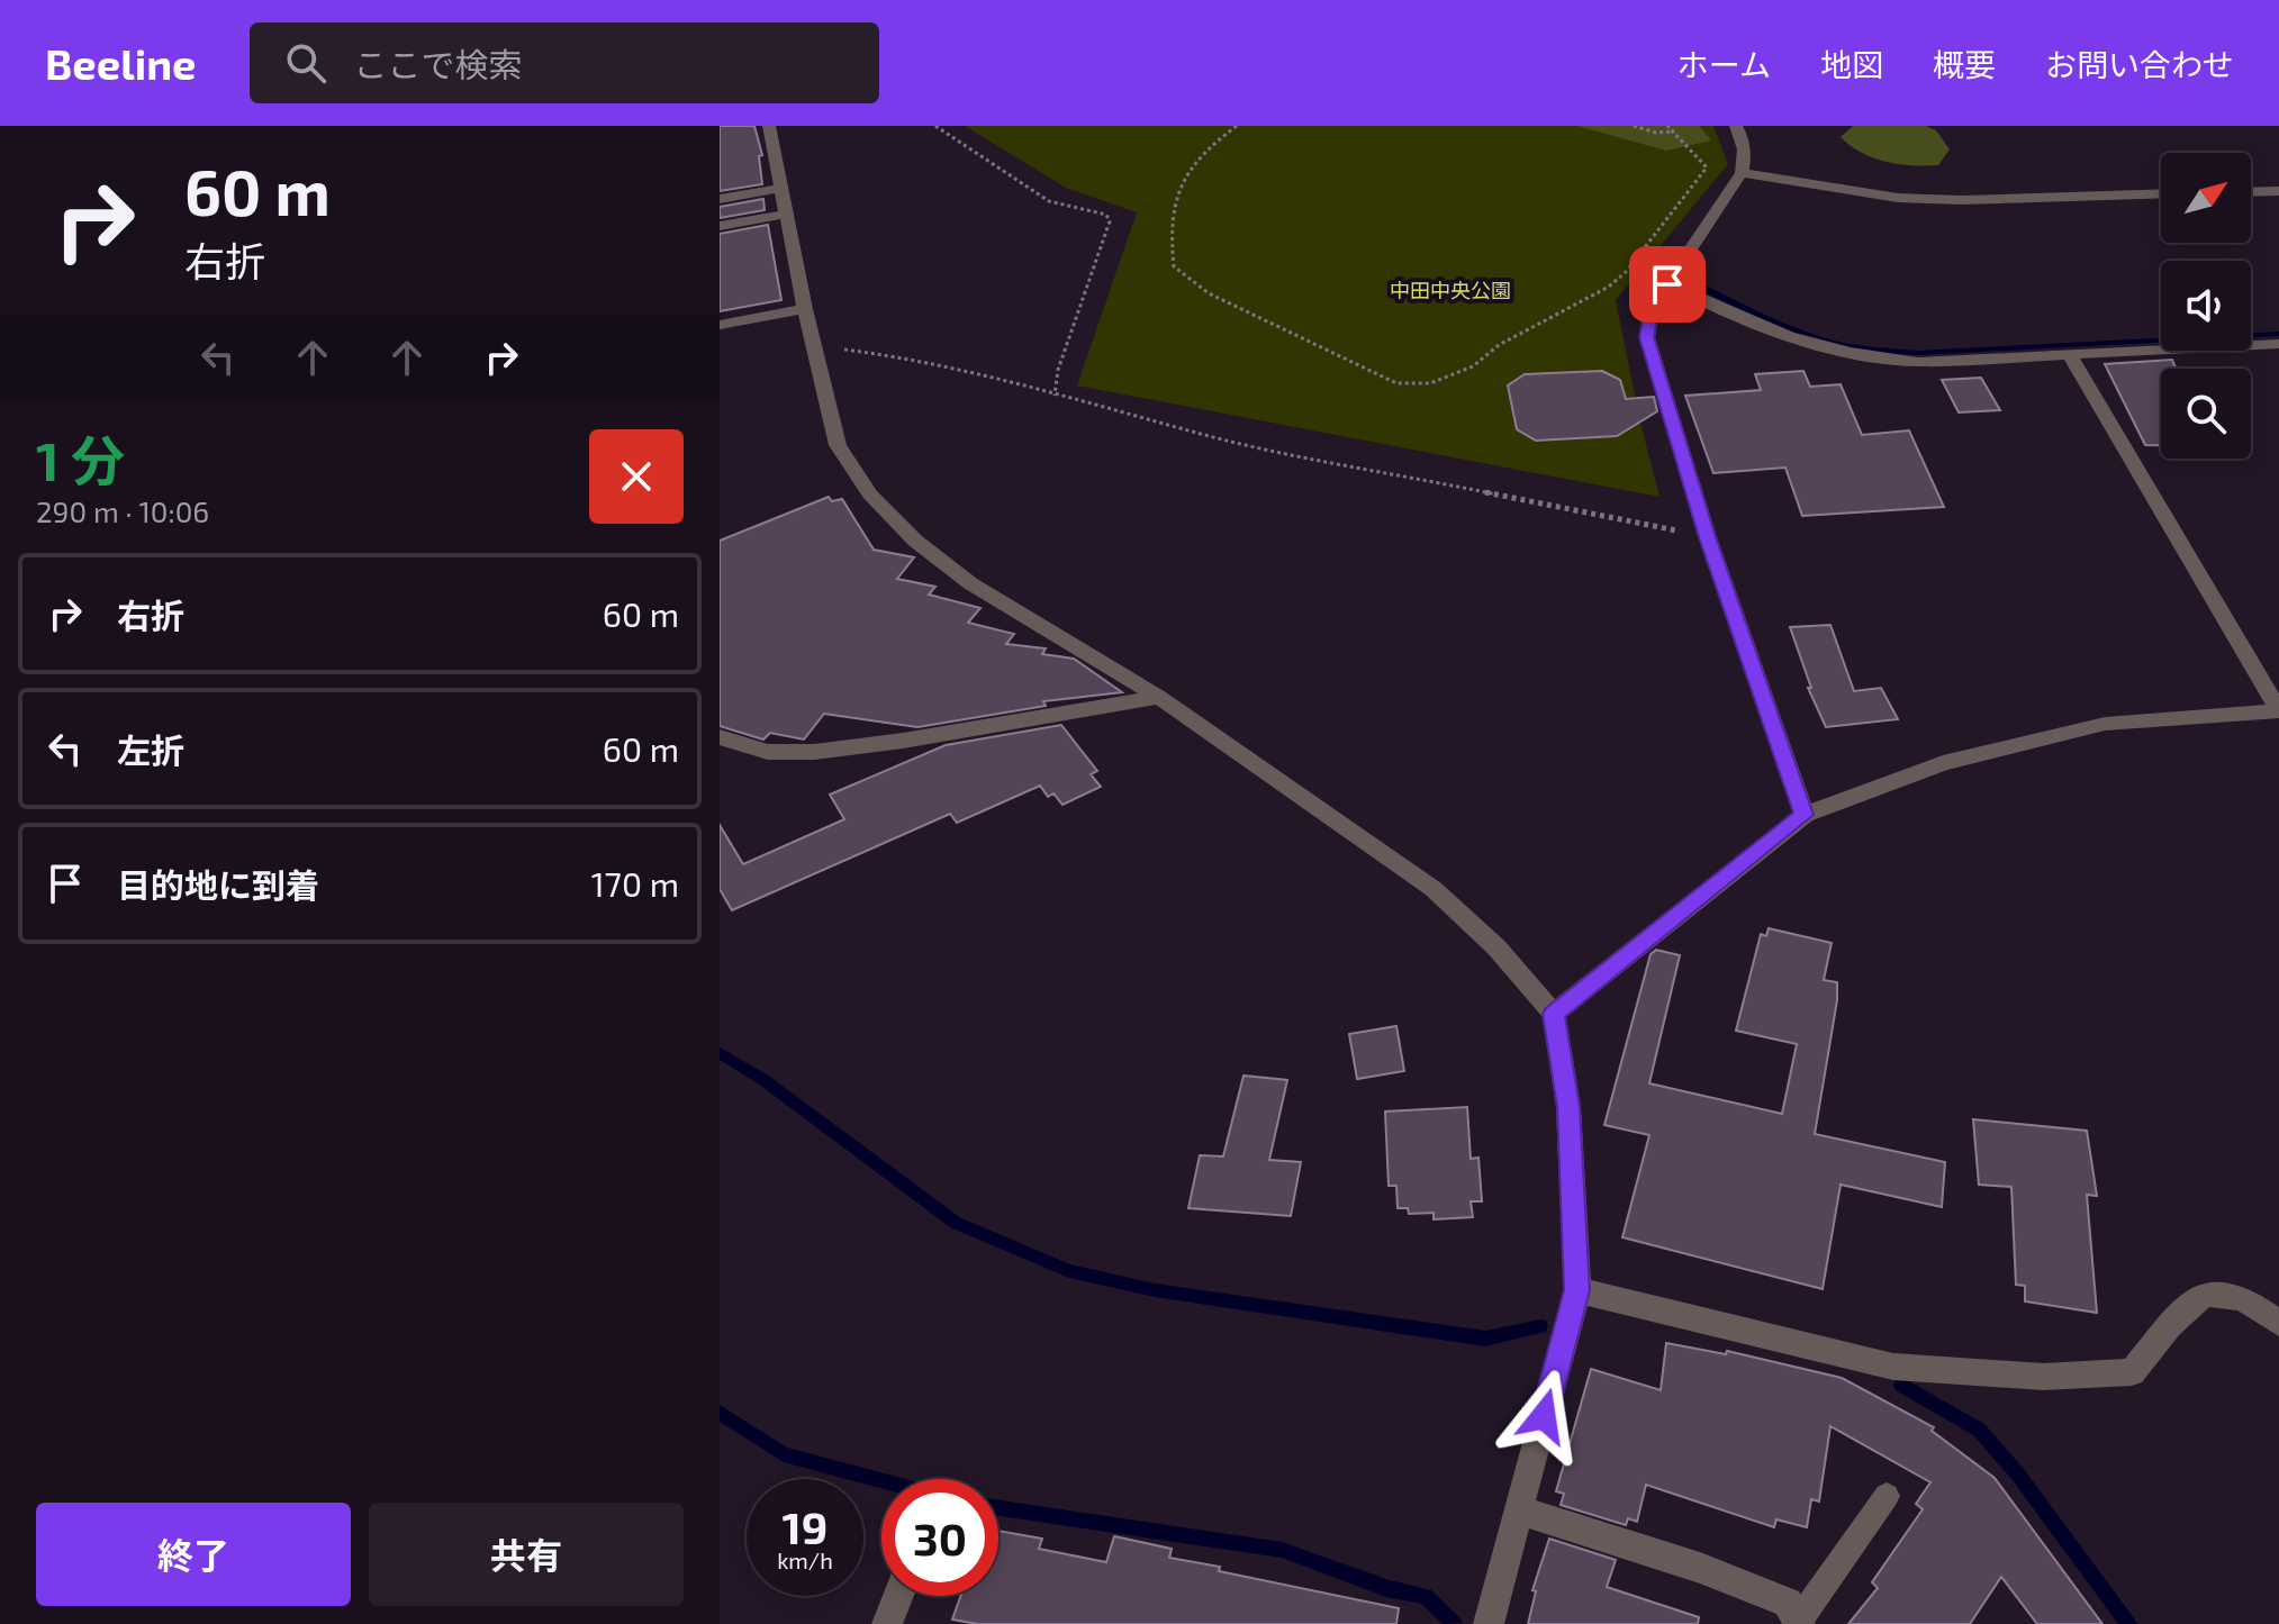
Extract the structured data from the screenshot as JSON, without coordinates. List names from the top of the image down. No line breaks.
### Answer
{"parks":["中田中央公園"],"north":"top right","page":{"header":"Beeline","search":"ここで検索","nav":["ホーム","地図","概要","お問い合わせ"],"turn":["60 m","右折"],"heading":["1 分","290 m · 10:06"],"list":[{"name":"右折","value":"60 m"},{"name":"左折","value":"60 m"},{"name":"目的地に到着","value":"170 m"}],"speed":"19 km/h","limit":"30","buttons":["終了","共有"]}}
